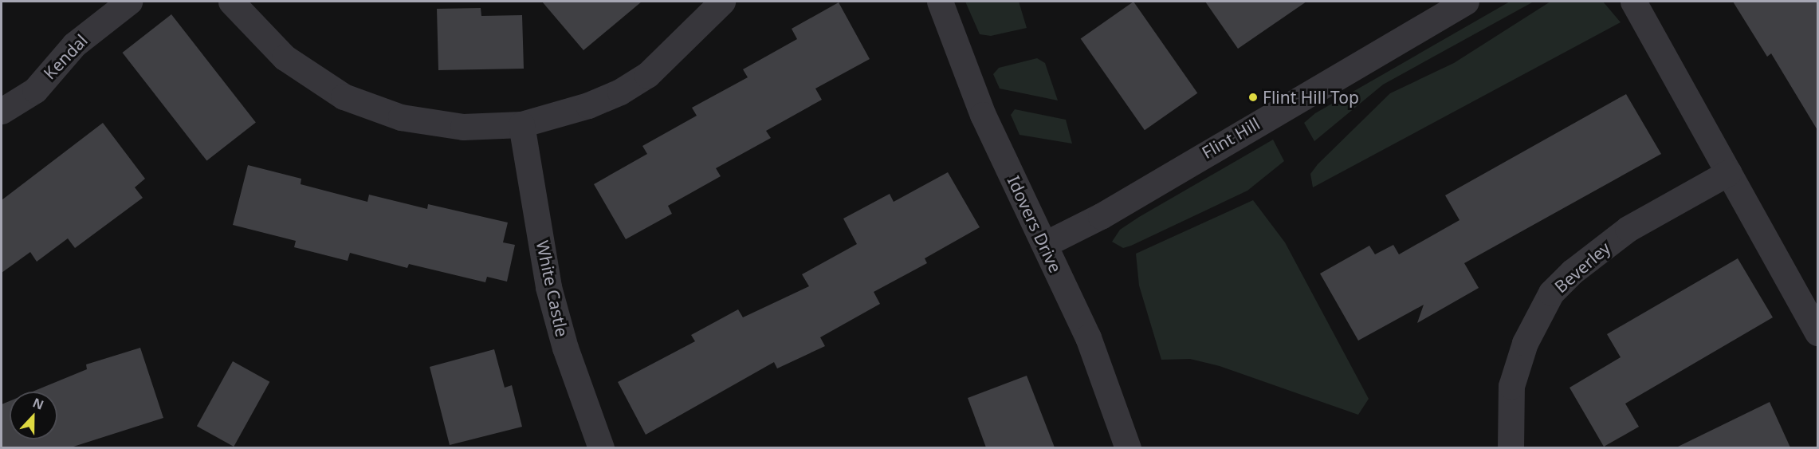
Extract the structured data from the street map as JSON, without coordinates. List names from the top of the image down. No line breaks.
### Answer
{"streets":{"street":["Kendal","Flint Hill","Idovers Drive","Beverley","White Castle"]},"crossings":[["Flint Hill","Idovers Drive"]],"places":["Flint Hill Top"],"north":"top"}
